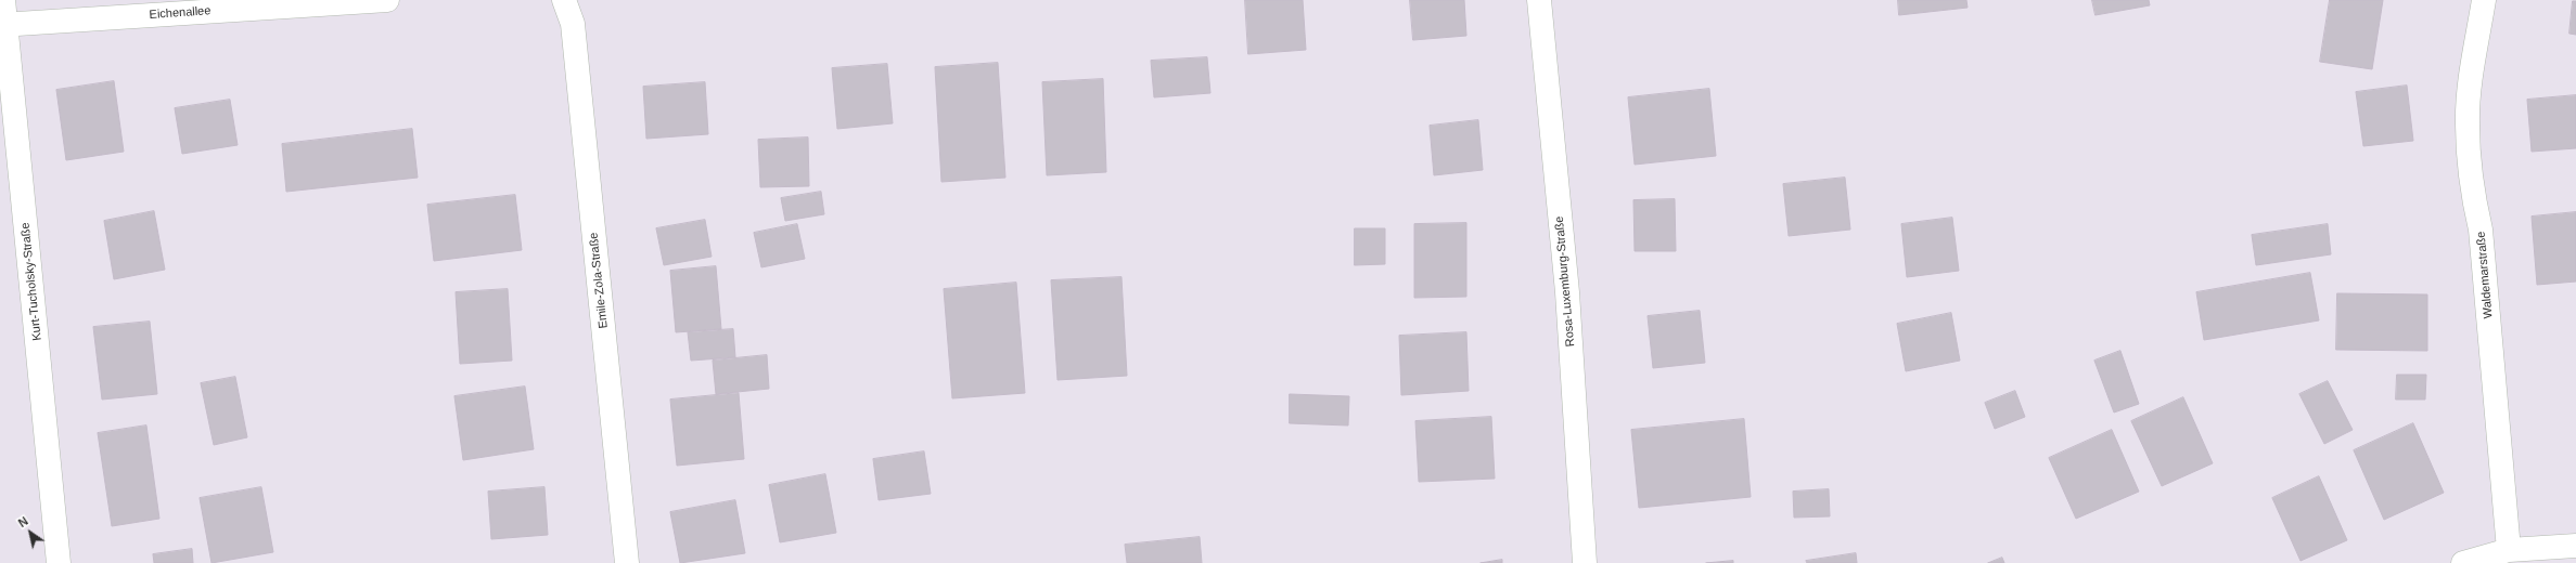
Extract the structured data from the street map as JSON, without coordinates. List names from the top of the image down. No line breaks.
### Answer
{"streets":{"street":["Eichenallee","Waldemarstraße","Emile-Zola-Straße","Kurt-Tucholsky-Straße","Rosa-Luxemburg-Straße"]},"crossings":[["Eichenallee","Kurt-Tucholsky-Straße"]],"north":"top left"}
